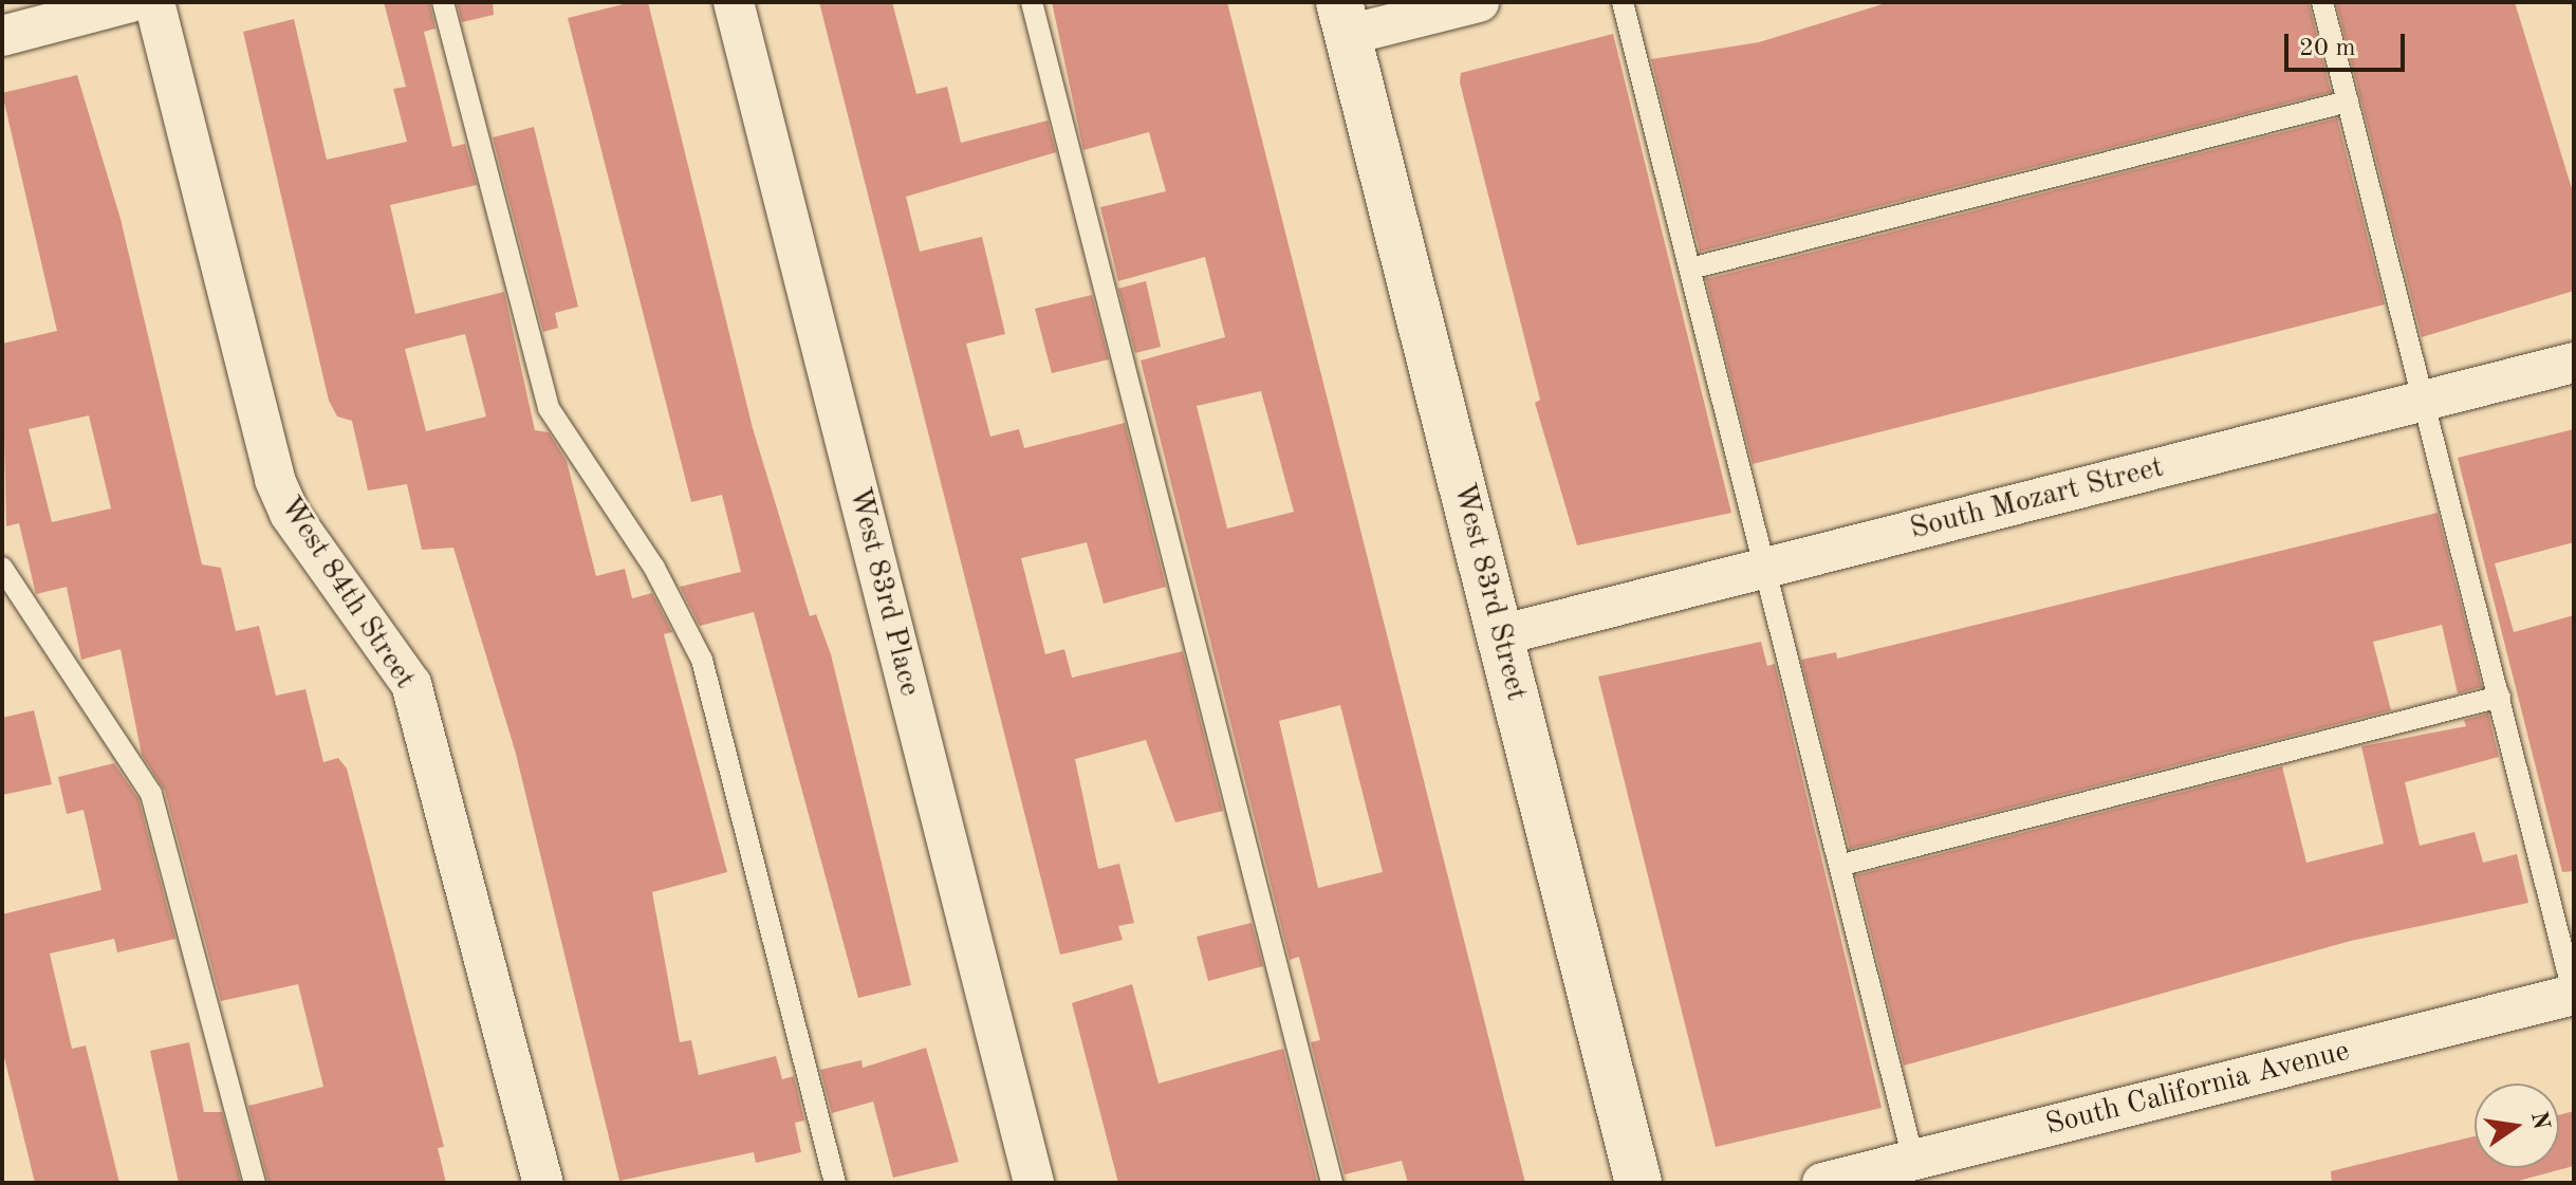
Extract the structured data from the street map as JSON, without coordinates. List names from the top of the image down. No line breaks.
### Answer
{"streets":{"street":["South Mozart Street","West 83rd Place","West 83rd Street","West 84th Street","South California Avenue"]},"crossings":[["South Mozart Street","West 83rd Street"]],"scale_bar":"20 m","north":"right"}
